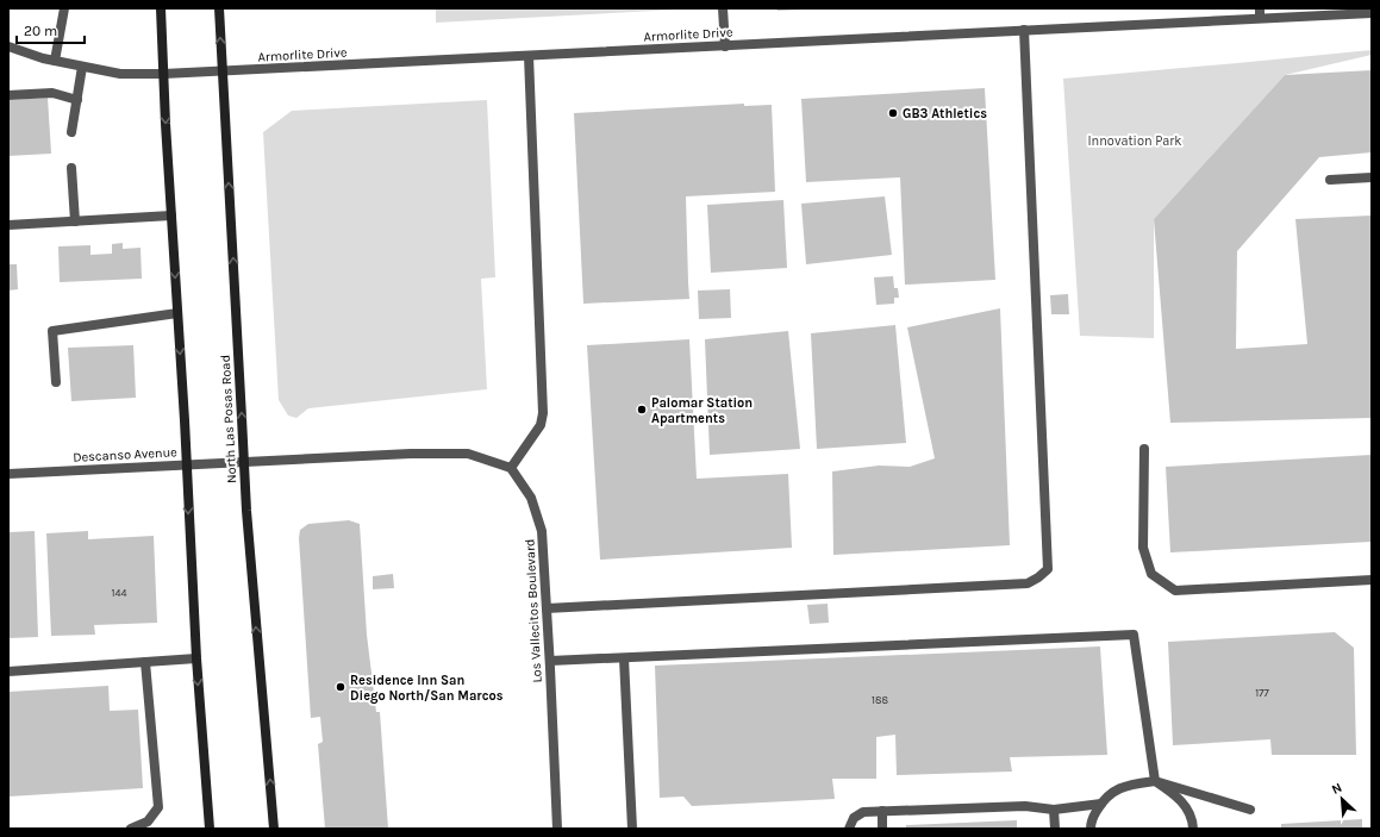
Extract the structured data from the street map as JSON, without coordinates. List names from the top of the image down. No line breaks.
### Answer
{"streets":{"main road":["North Las Posas Road"],"street":["Armorlite Drive","Descanso Avenue","Los Vallecitos Boulevard"]},"crossings":[["Armorlite Drive","North Las Posas Road"],["North Las Posas Road","Descanso Avenue"]],"parks":["Innovation Park"],"places":["GB3 Athletics","Palomar Station Apartments","Residence Inn San Diego North/San Marcos"],"house_numbers":["144","177","188"],"scale_bar":"20 m","north":"top left"}
